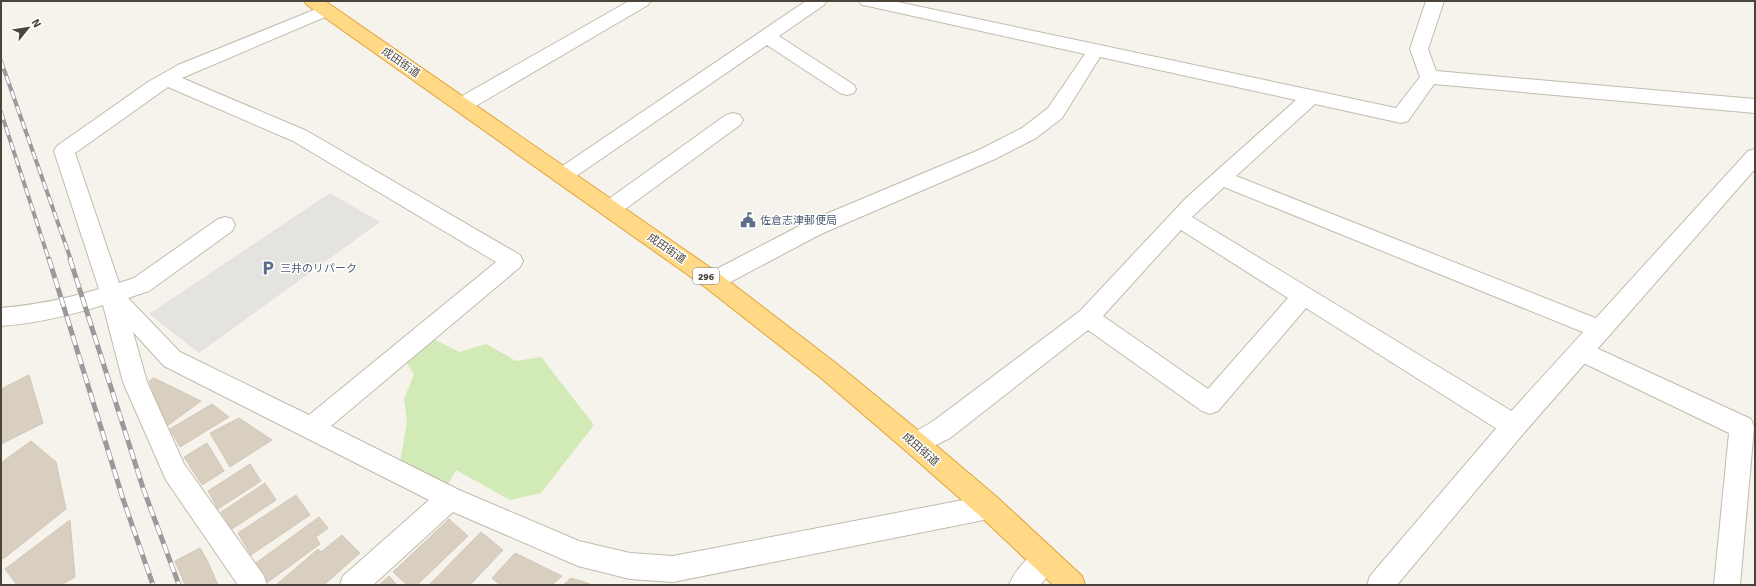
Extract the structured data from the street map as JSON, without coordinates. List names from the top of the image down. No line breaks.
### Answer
{"streets":{"highway":["成田街道","296"]},"places":{"public building":["佐倉志津郵便局"],"parking":["三井のリパーク"]},"north":"top right"}
